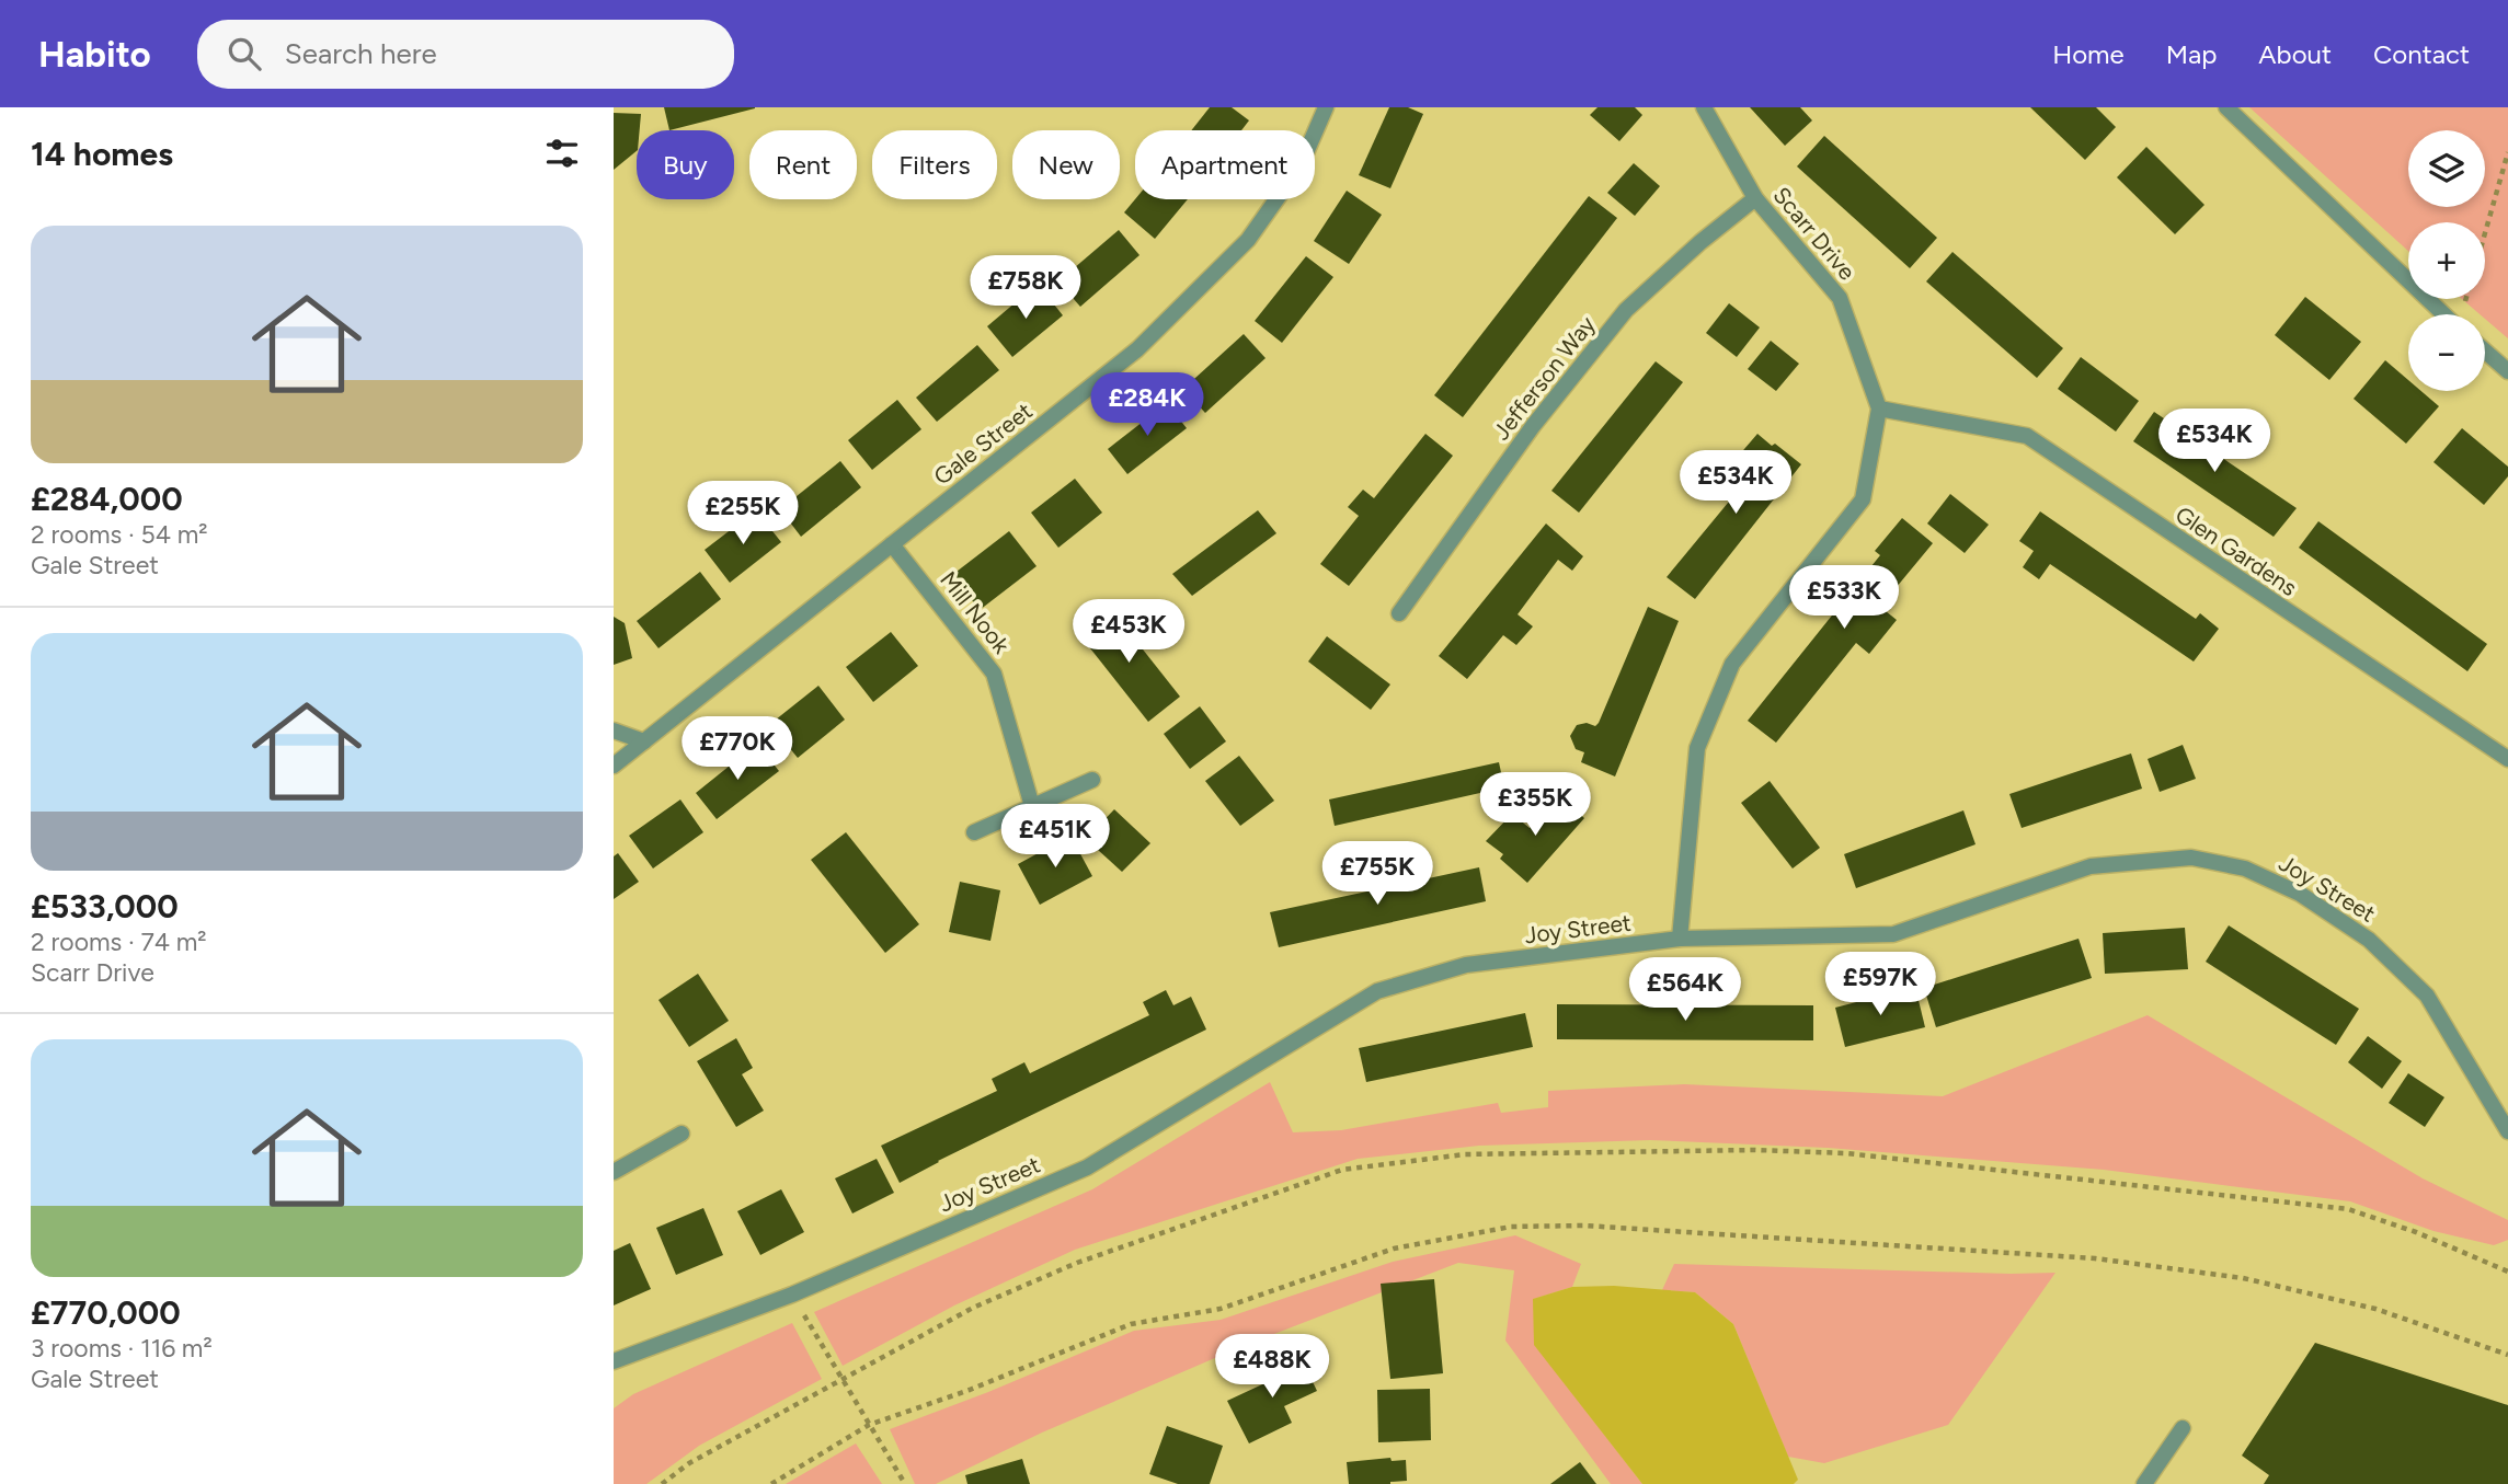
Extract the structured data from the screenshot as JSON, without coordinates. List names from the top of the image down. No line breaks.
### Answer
{"streets":{"street":["Scarr Drive","Jefferson Way","Gale Street","Glen Gardens","Mill Nook","Joy Street"]},"crossings":[["Scarr Drive","Jefferson Way"],["Scarr Drive","Glen Gardens"],["Scarr Drive","Joy Street"],["Gale Street","Mill Nook"]],"page":{"header":"Habito","search":"Search here","nav":["Home","Map","About","Contact"],"heading":"14 homes","map_buttons":["+","−"],"chip":["Buy","Rent","Filters","New","Apartment"],"list":[{"name":"£284,000","note":"2 rooms · 54 m² · Gale Street"},{"name":"£533,000","note":"2 rooms · 74 m² · Scarr Drive"},{"name":"£770,000","note":"3 rooms · 116 m² · Gale Street"}],"price":["£758K","£284K","£534K","£534K","£255K","£533K","£453K","£770K","£355K","£451K","£755K","£597K","£564K","£488K"]}}
